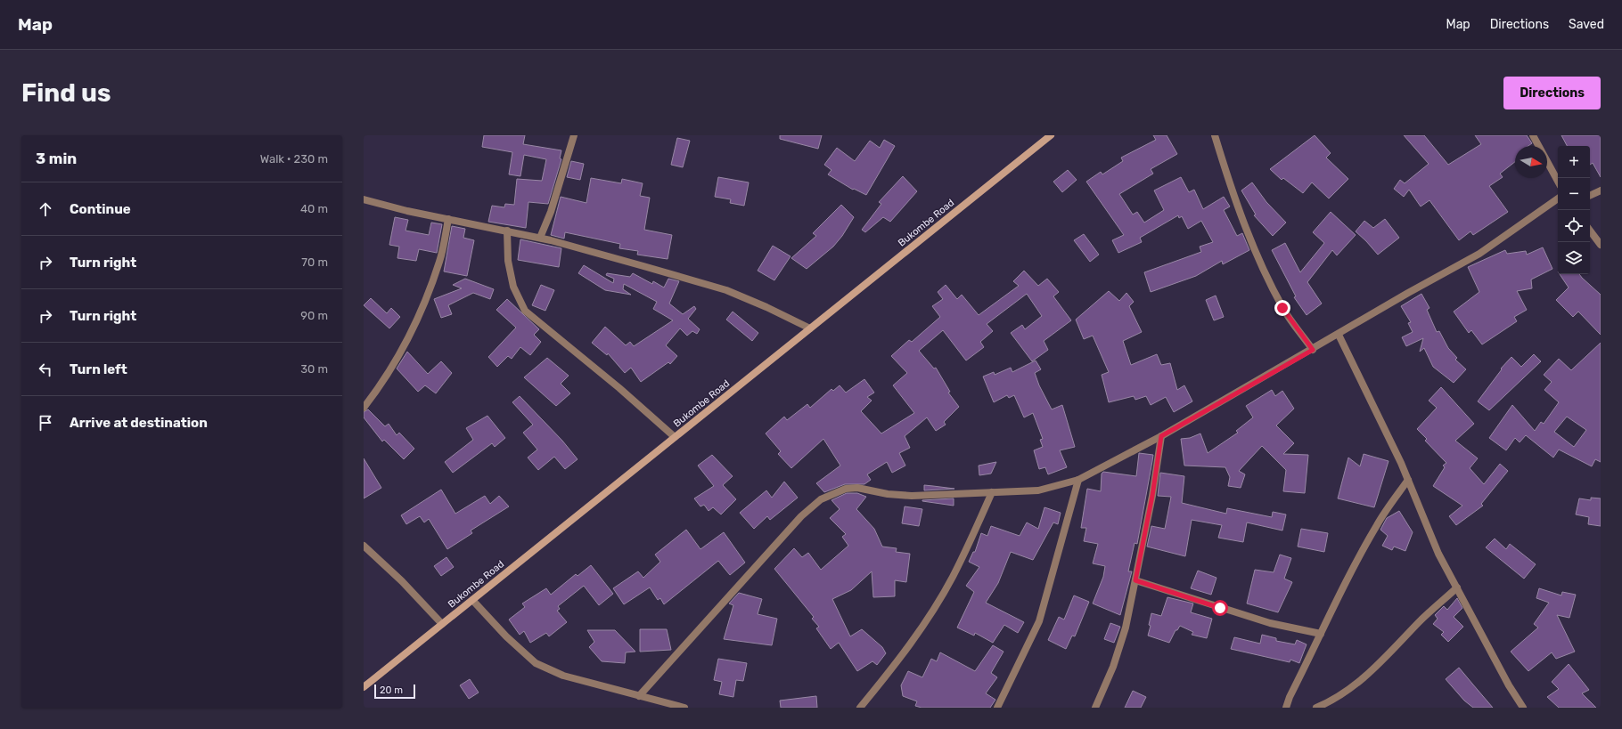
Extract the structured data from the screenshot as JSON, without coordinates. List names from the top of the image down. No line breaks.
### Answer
{"streets":{"main road":["Bukombe Road"]},"scale_bar":"20 m","north":"right","page":{"header":"Map","nav":["Map","Directions","Saved"],"buttons":"Directions","title":"Find us","heading":["3 min","Walk · 230 m"],"map_buttons":["+","−"],"list":[["Continue","40 m"],["Turn right","70 m"],["Turn right","90 m"],["Turn left","30 m"],"Arrive at destination"],"scale":"20 m"}}
